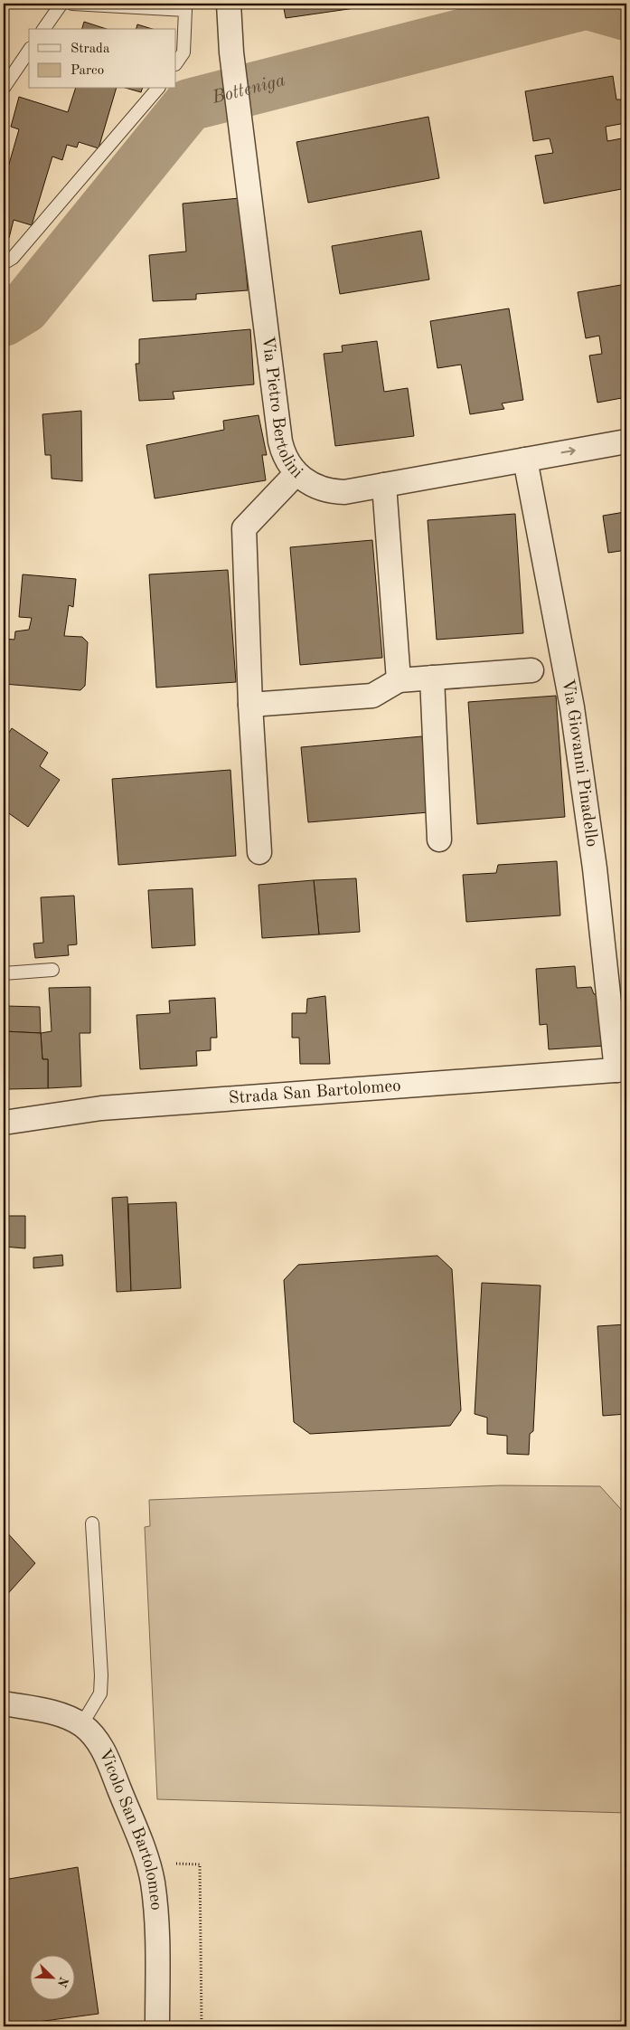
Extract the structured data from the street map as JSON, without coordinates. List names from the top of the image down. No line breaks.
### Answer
{"streets":{"street":["Via Pietro Bertolini","Via Giovanni Pinadello","Strada San Bartolomeo","Vicolo San Bartolomeo"]},"crossings":[["Via Pietro Bertolini","Via Giovanni Pinadello"],["Via Giovanni Pinadello","Strada San Bartolomeo"]],"water":["Botteniga"],"legend":["Strada","Parco"],"north":"bottom right"}
